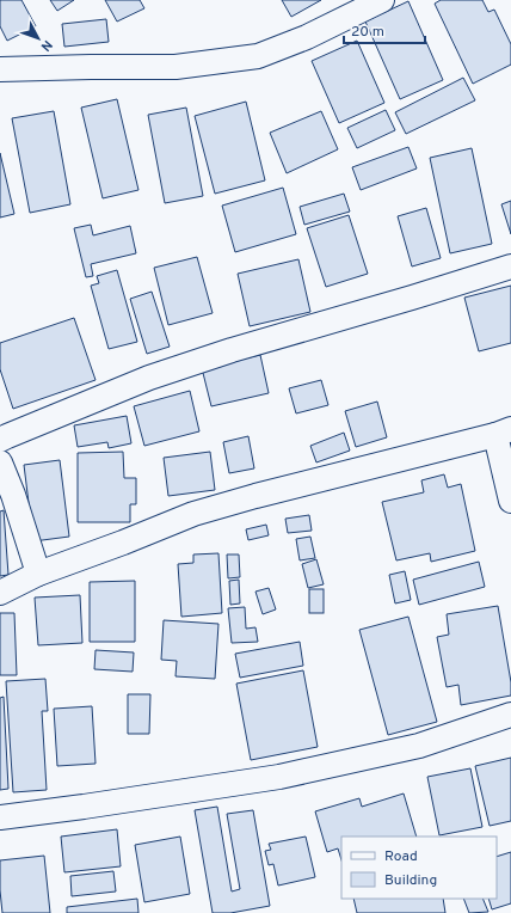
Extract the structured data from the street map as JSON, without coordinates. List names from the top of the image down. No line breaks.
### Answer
{"legend":["Road","Building"],"scale_bar":"20 m","north":"bottom right"}
